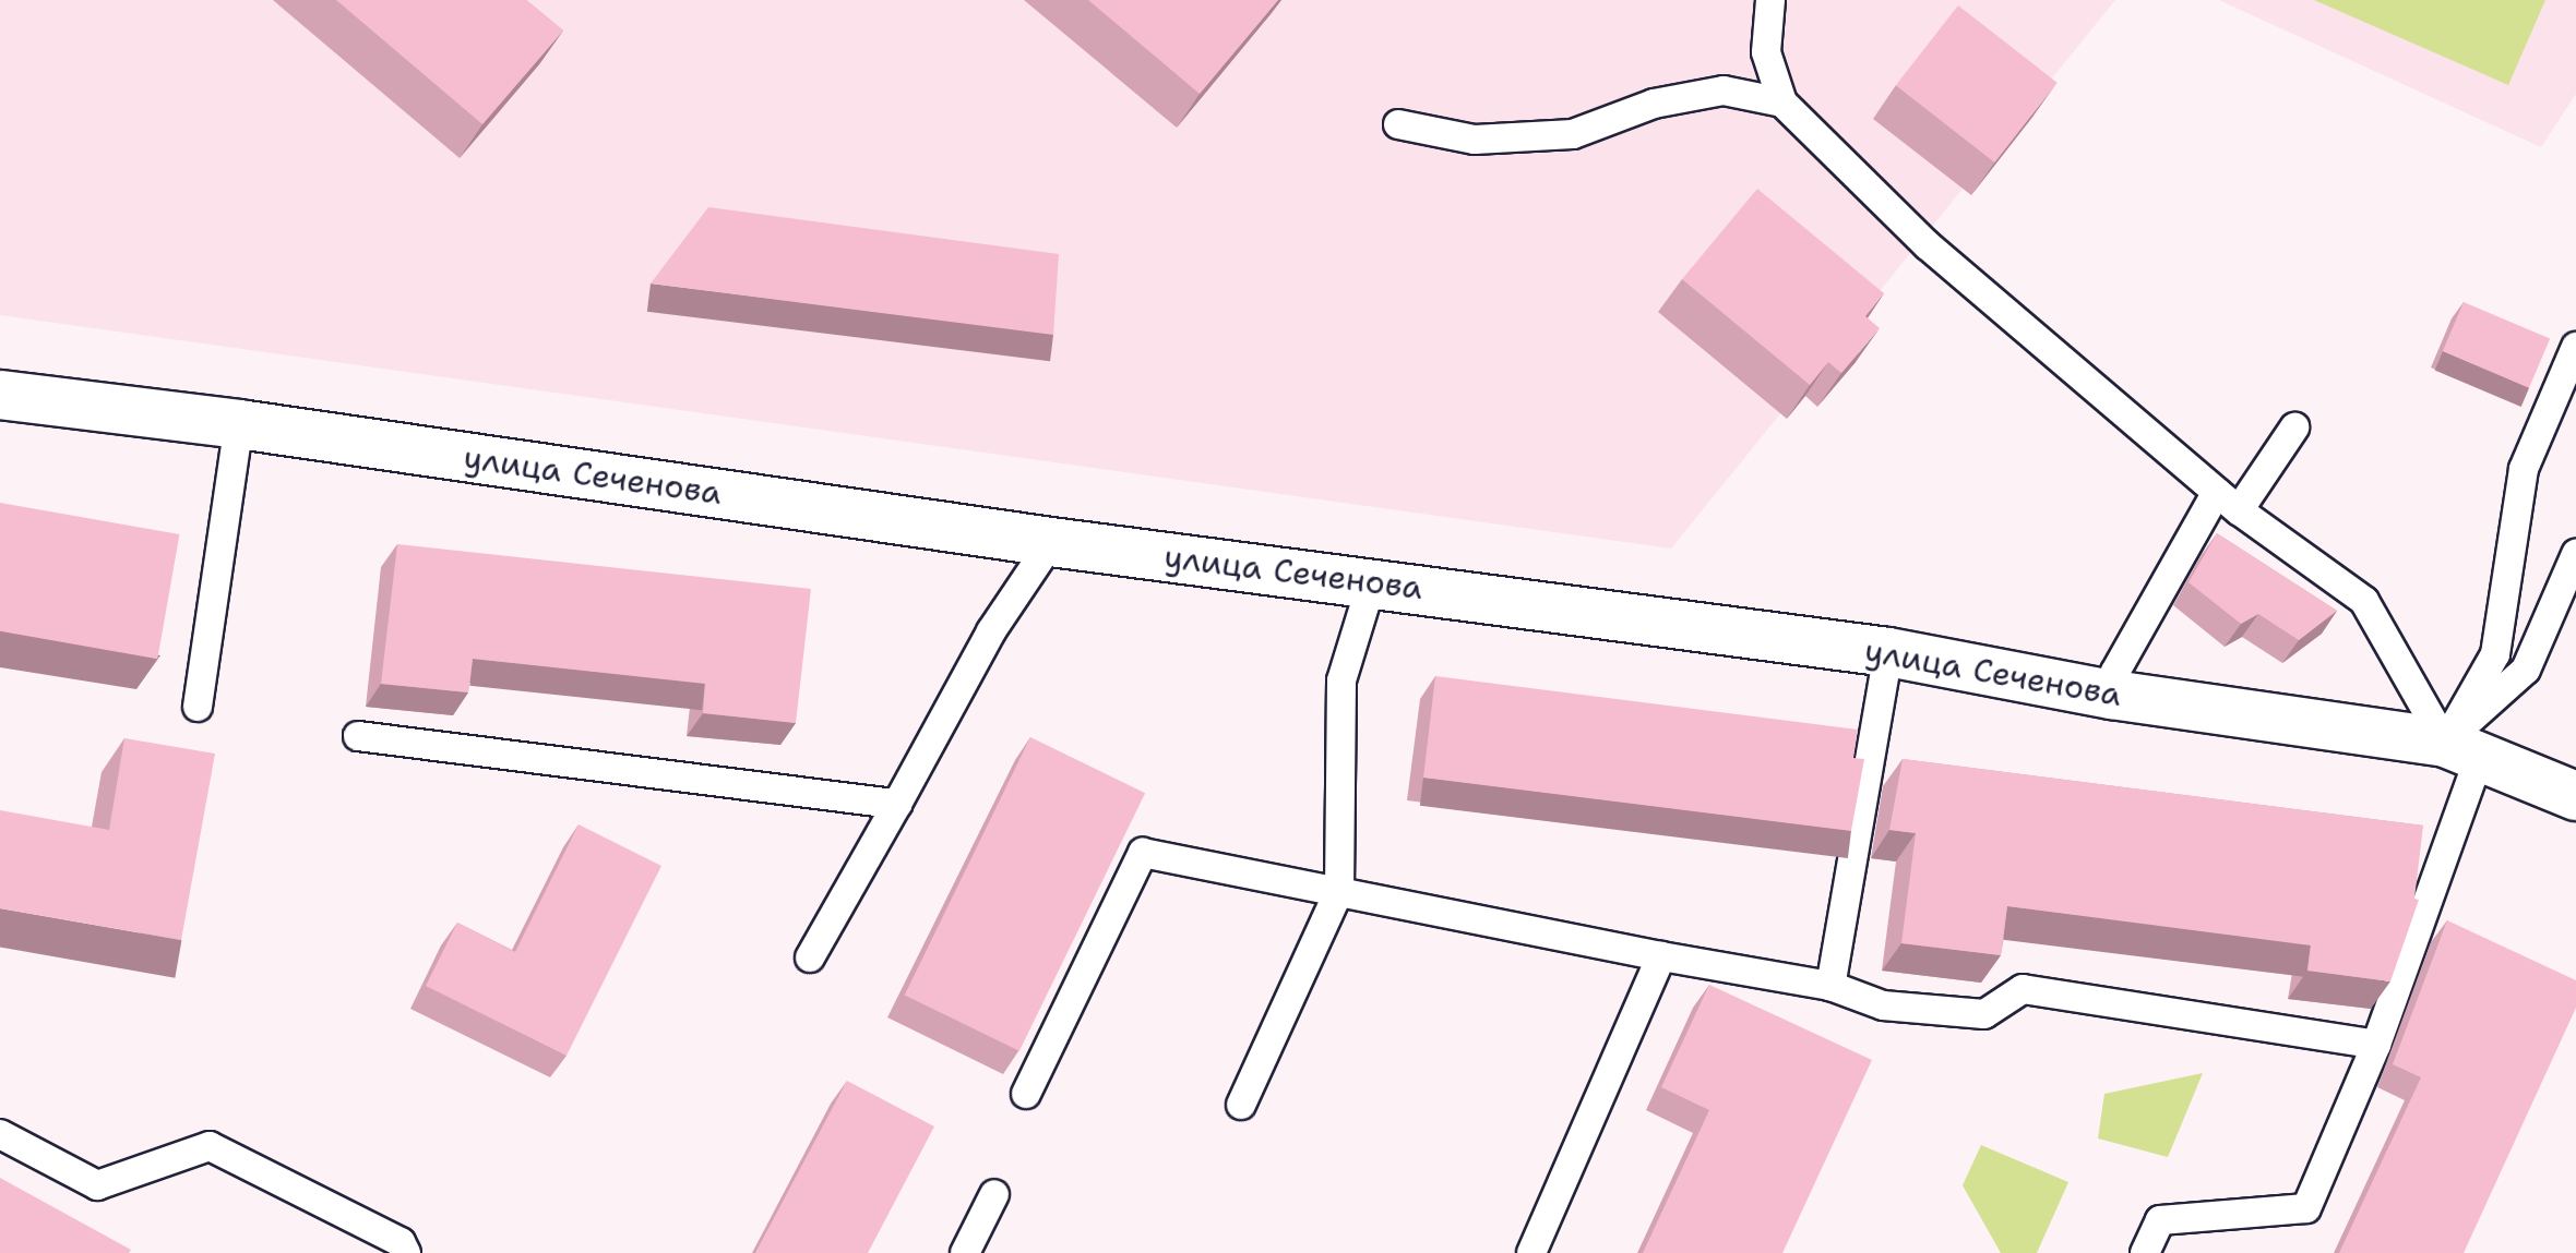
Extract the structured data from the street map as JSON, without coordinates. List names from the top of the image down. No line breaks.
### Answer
{"streets":{"street":["улица Сеченова"]}}
